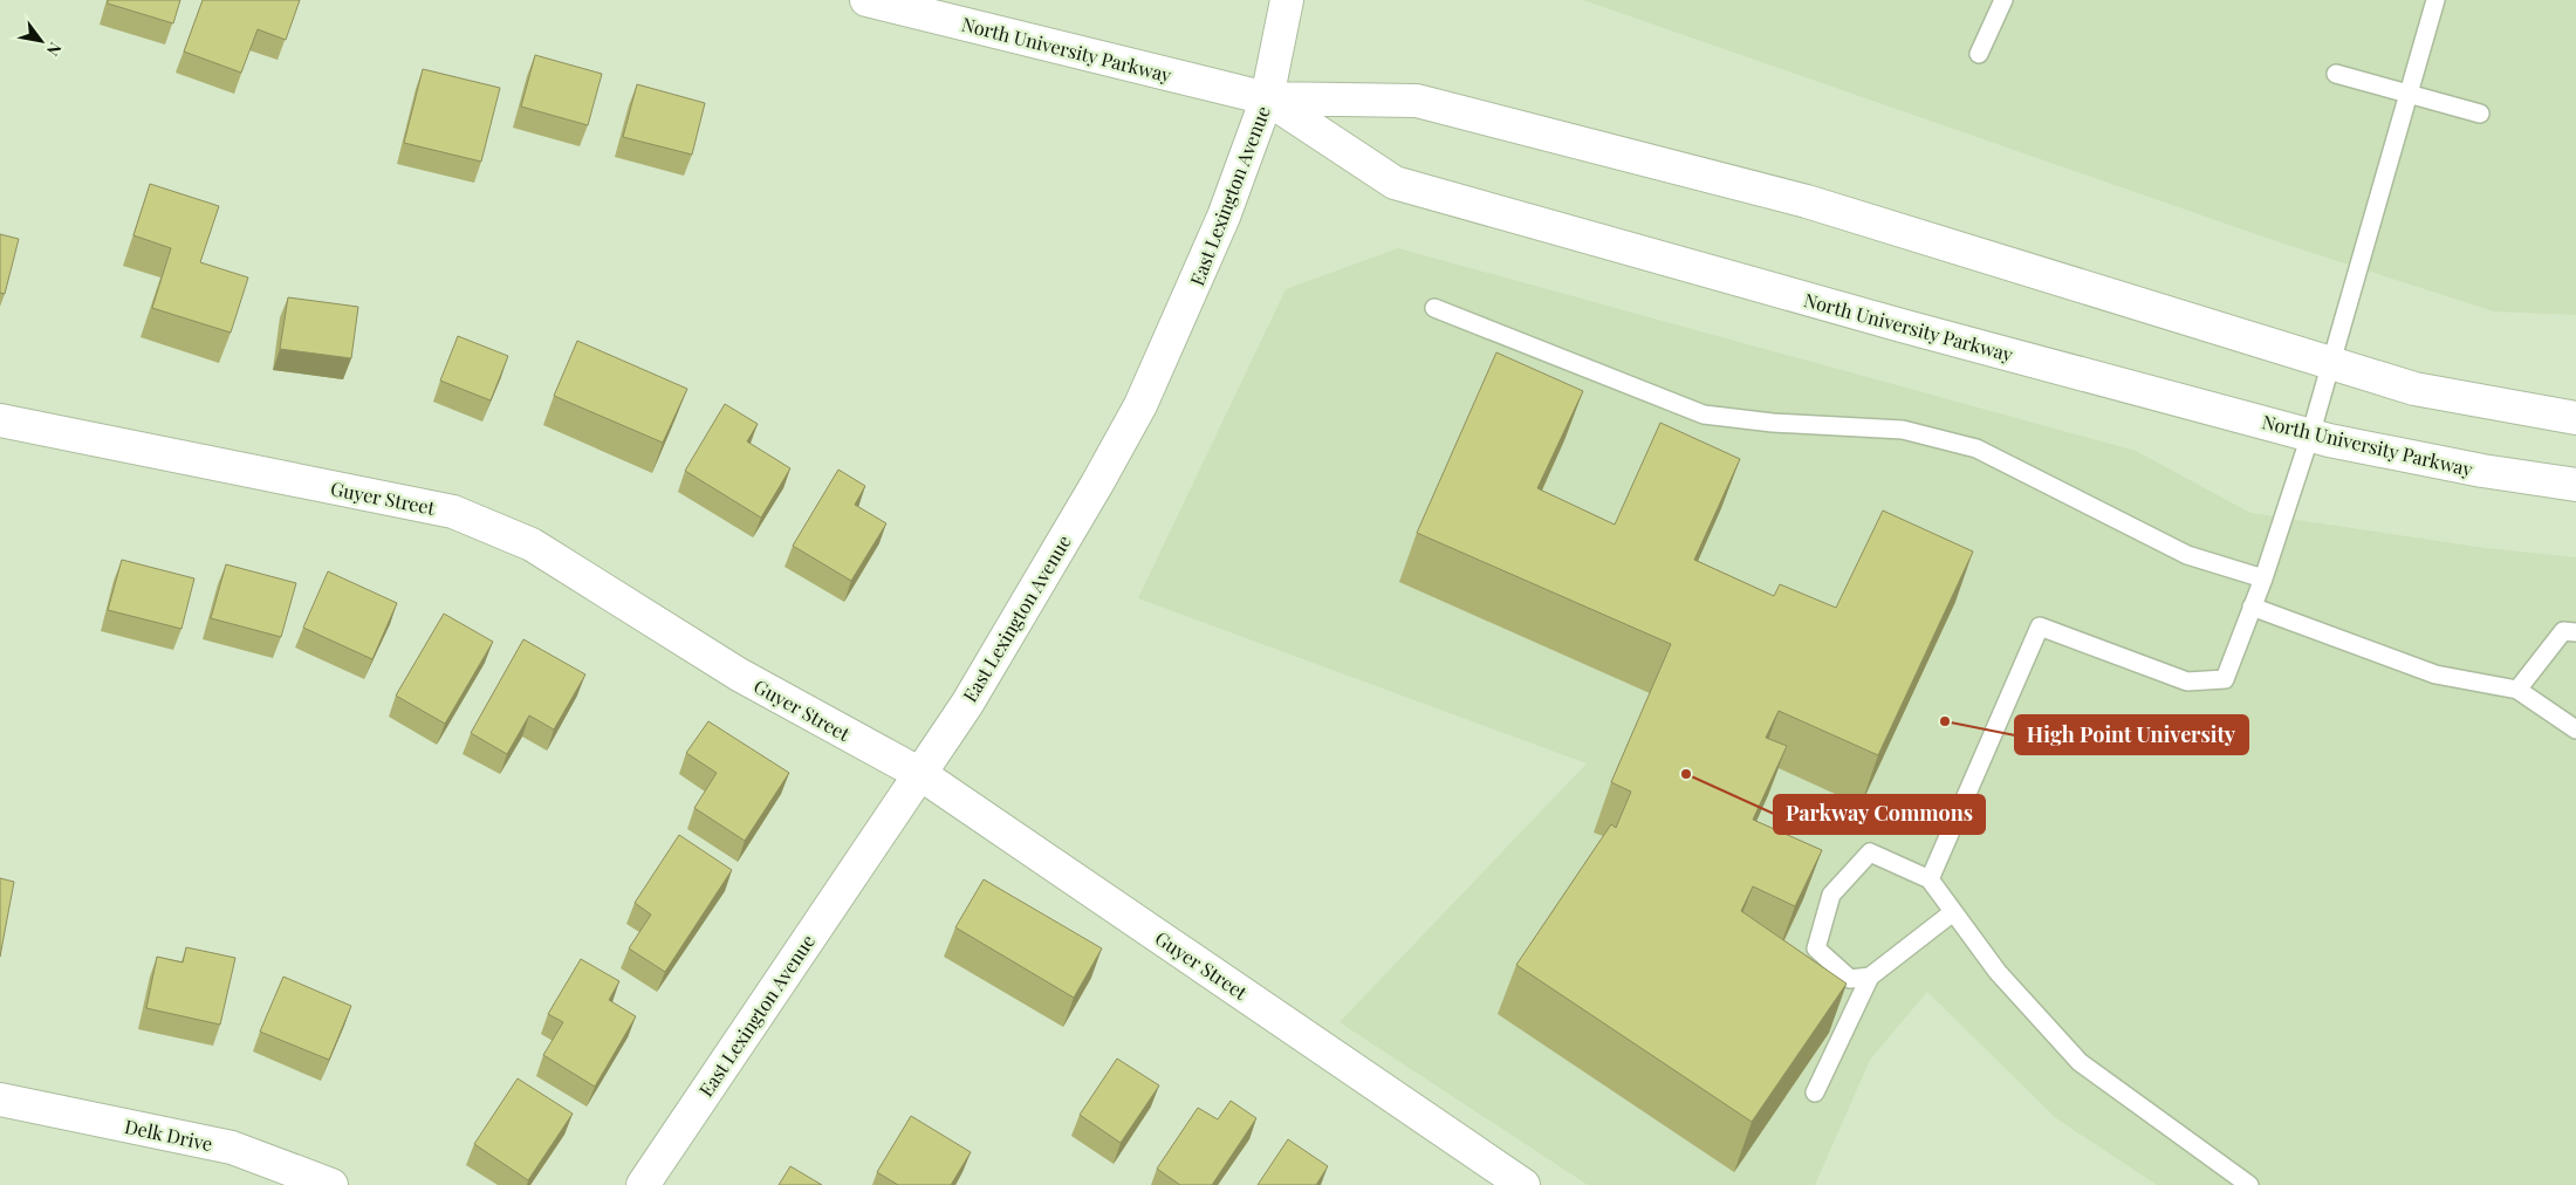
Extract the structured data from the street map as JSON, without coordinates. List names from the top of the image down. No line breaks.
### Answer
{"streets":{"main road":["North University Parkway","East Lexington Avenue","Guyer Street","Delk Drive"]},"crossings":[["North University Parkway","East Lexington Avenue"],["East Lexington Avenue","Guyer Street"]],"places":["High Point University","Parkway Commons"],"north":"bottom right"}
